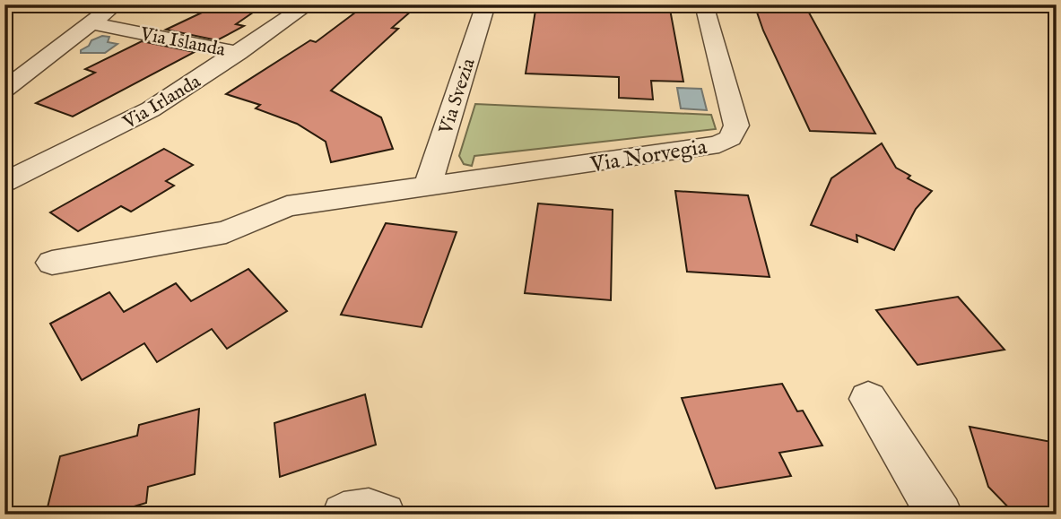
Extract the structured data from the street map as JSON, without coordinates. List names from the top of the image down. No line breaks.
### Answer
{"streets":{"street":["Via Islanda","Via Svezia","Via Irlanda","Via Norvegia"]},"crossings":[["Via Islanda","Via Irlanda"],["Via Svezia","Via Norvegia"]]}
